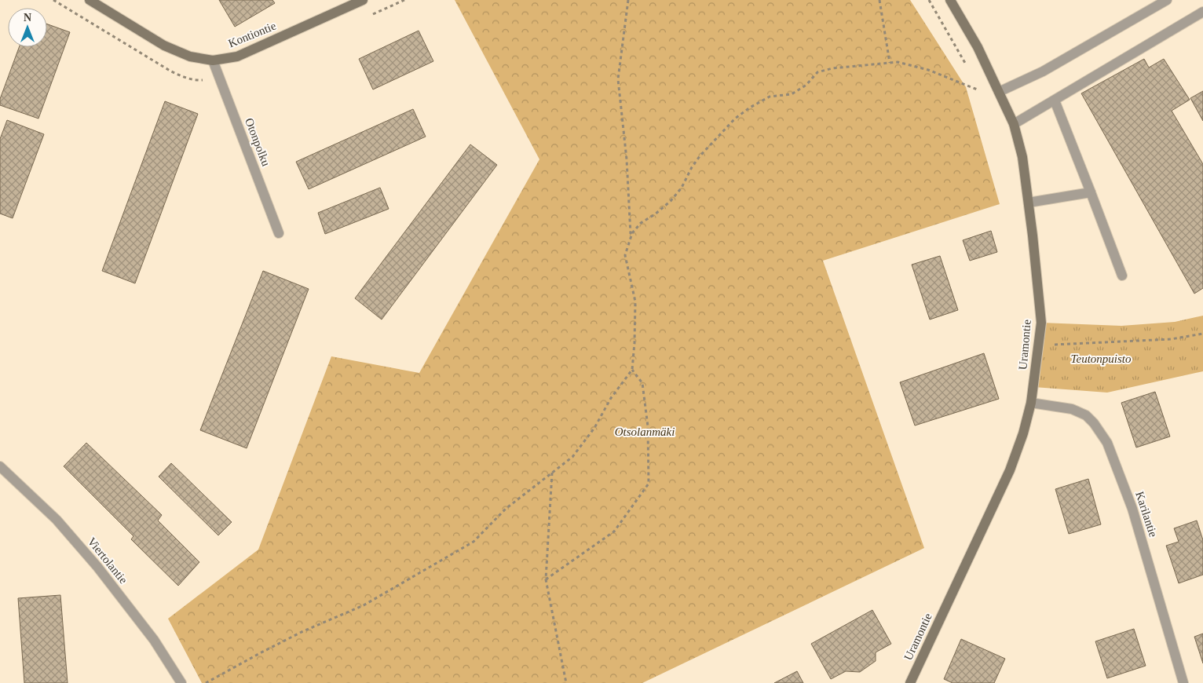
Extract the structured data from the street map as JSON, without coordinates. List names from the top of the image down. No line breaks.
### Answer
{"streets":{"street":["Kontiontie","Otonpolku","Uramontie","Karilantie","Viertolantie"]},"crossings":[["Kontiontie","Otonpolku"],["Uramontie","Karilantie"]],"parks":["Teutonpuisto","Otsolanmäki"],"north":"top"}
